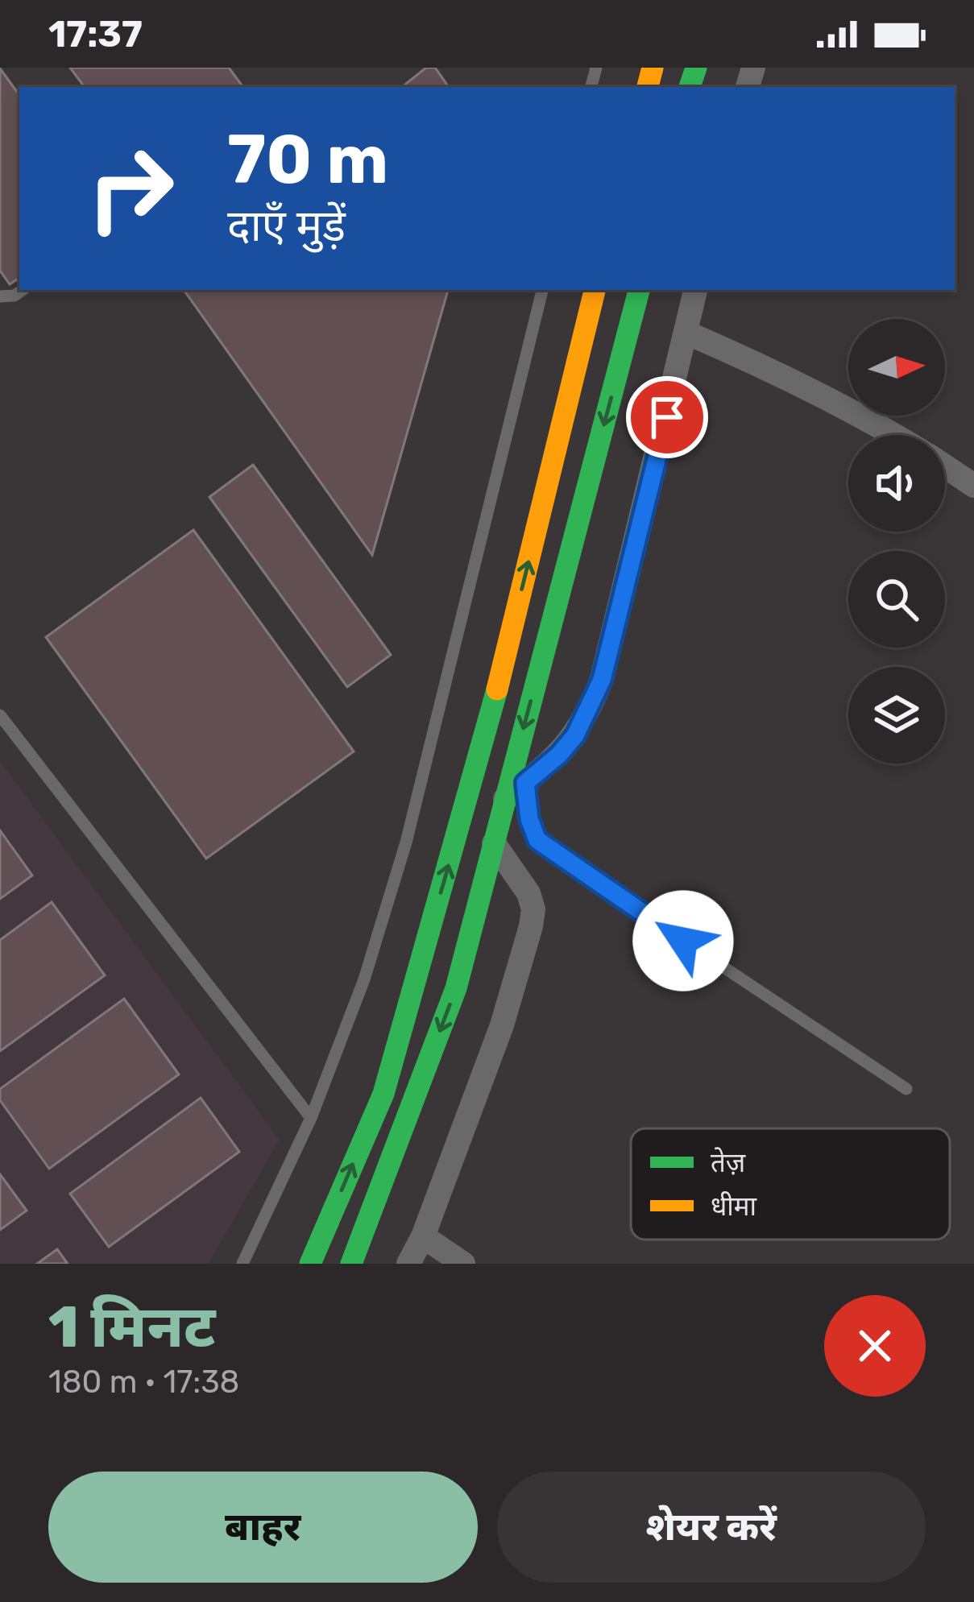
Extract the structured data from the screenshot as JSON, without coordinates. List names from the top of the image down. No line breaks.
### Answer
{"legend":["तेज़","धीमा"],"north":"right","page":{"status":"17:37","turn":["70 m","दाएँ मुड़ें"],"heading":["1 मिनट","180 m · 17:38"],"buttons":["बाहर","शेयर करें"]}}
